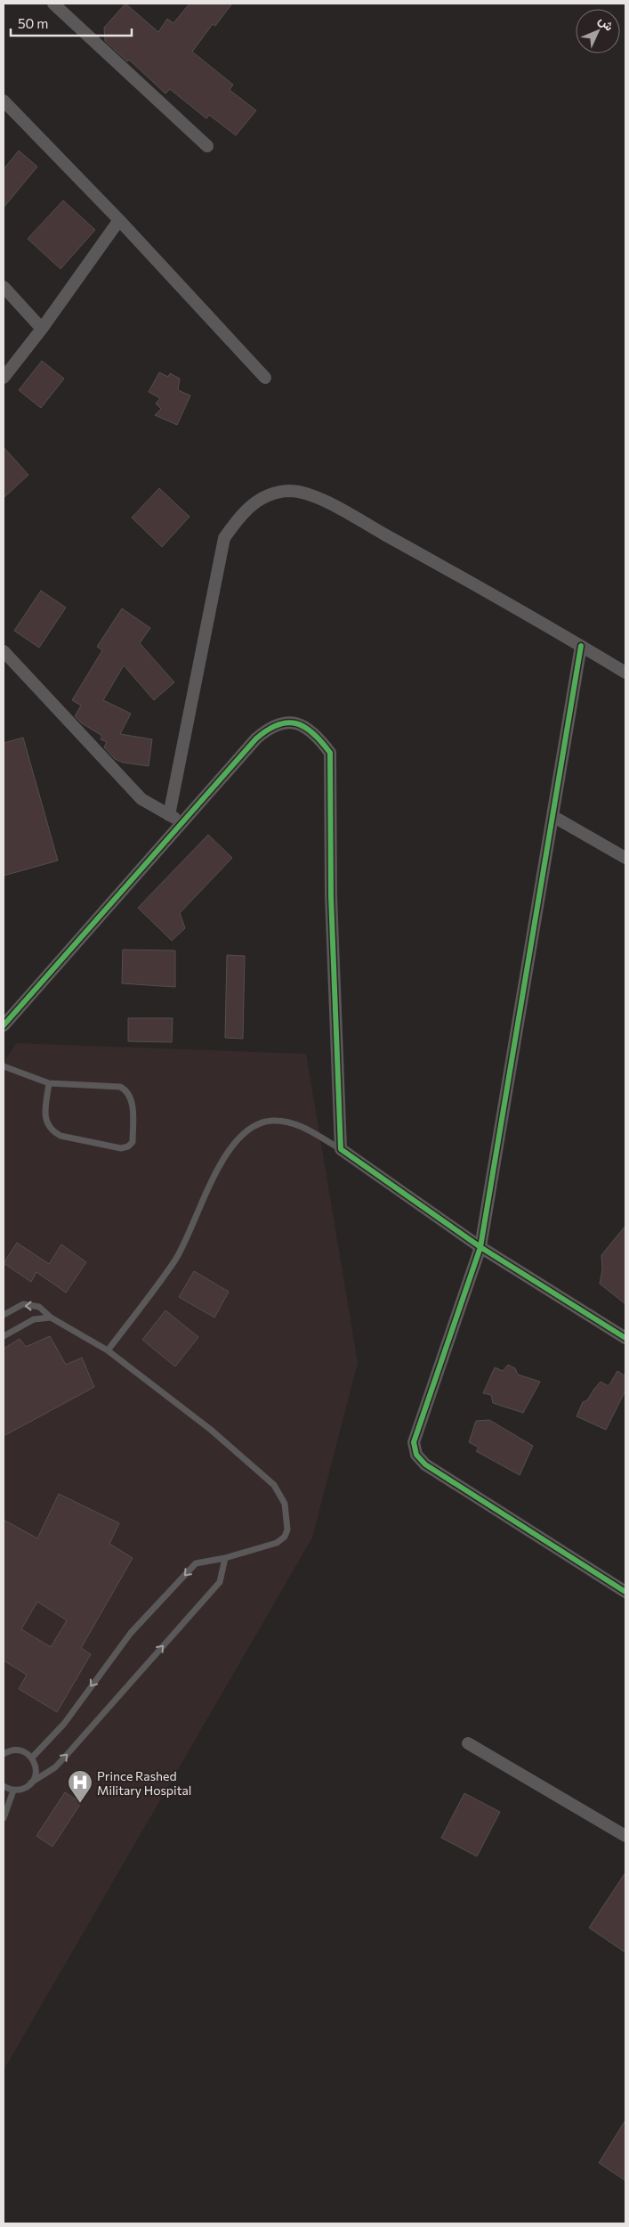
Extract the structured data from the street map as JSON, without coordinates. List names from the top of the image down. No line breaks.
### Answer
{"places":{"hospital":["Prince Rashed Military Hospital"]},"scale_bar":"50 m","north":"top right"}
